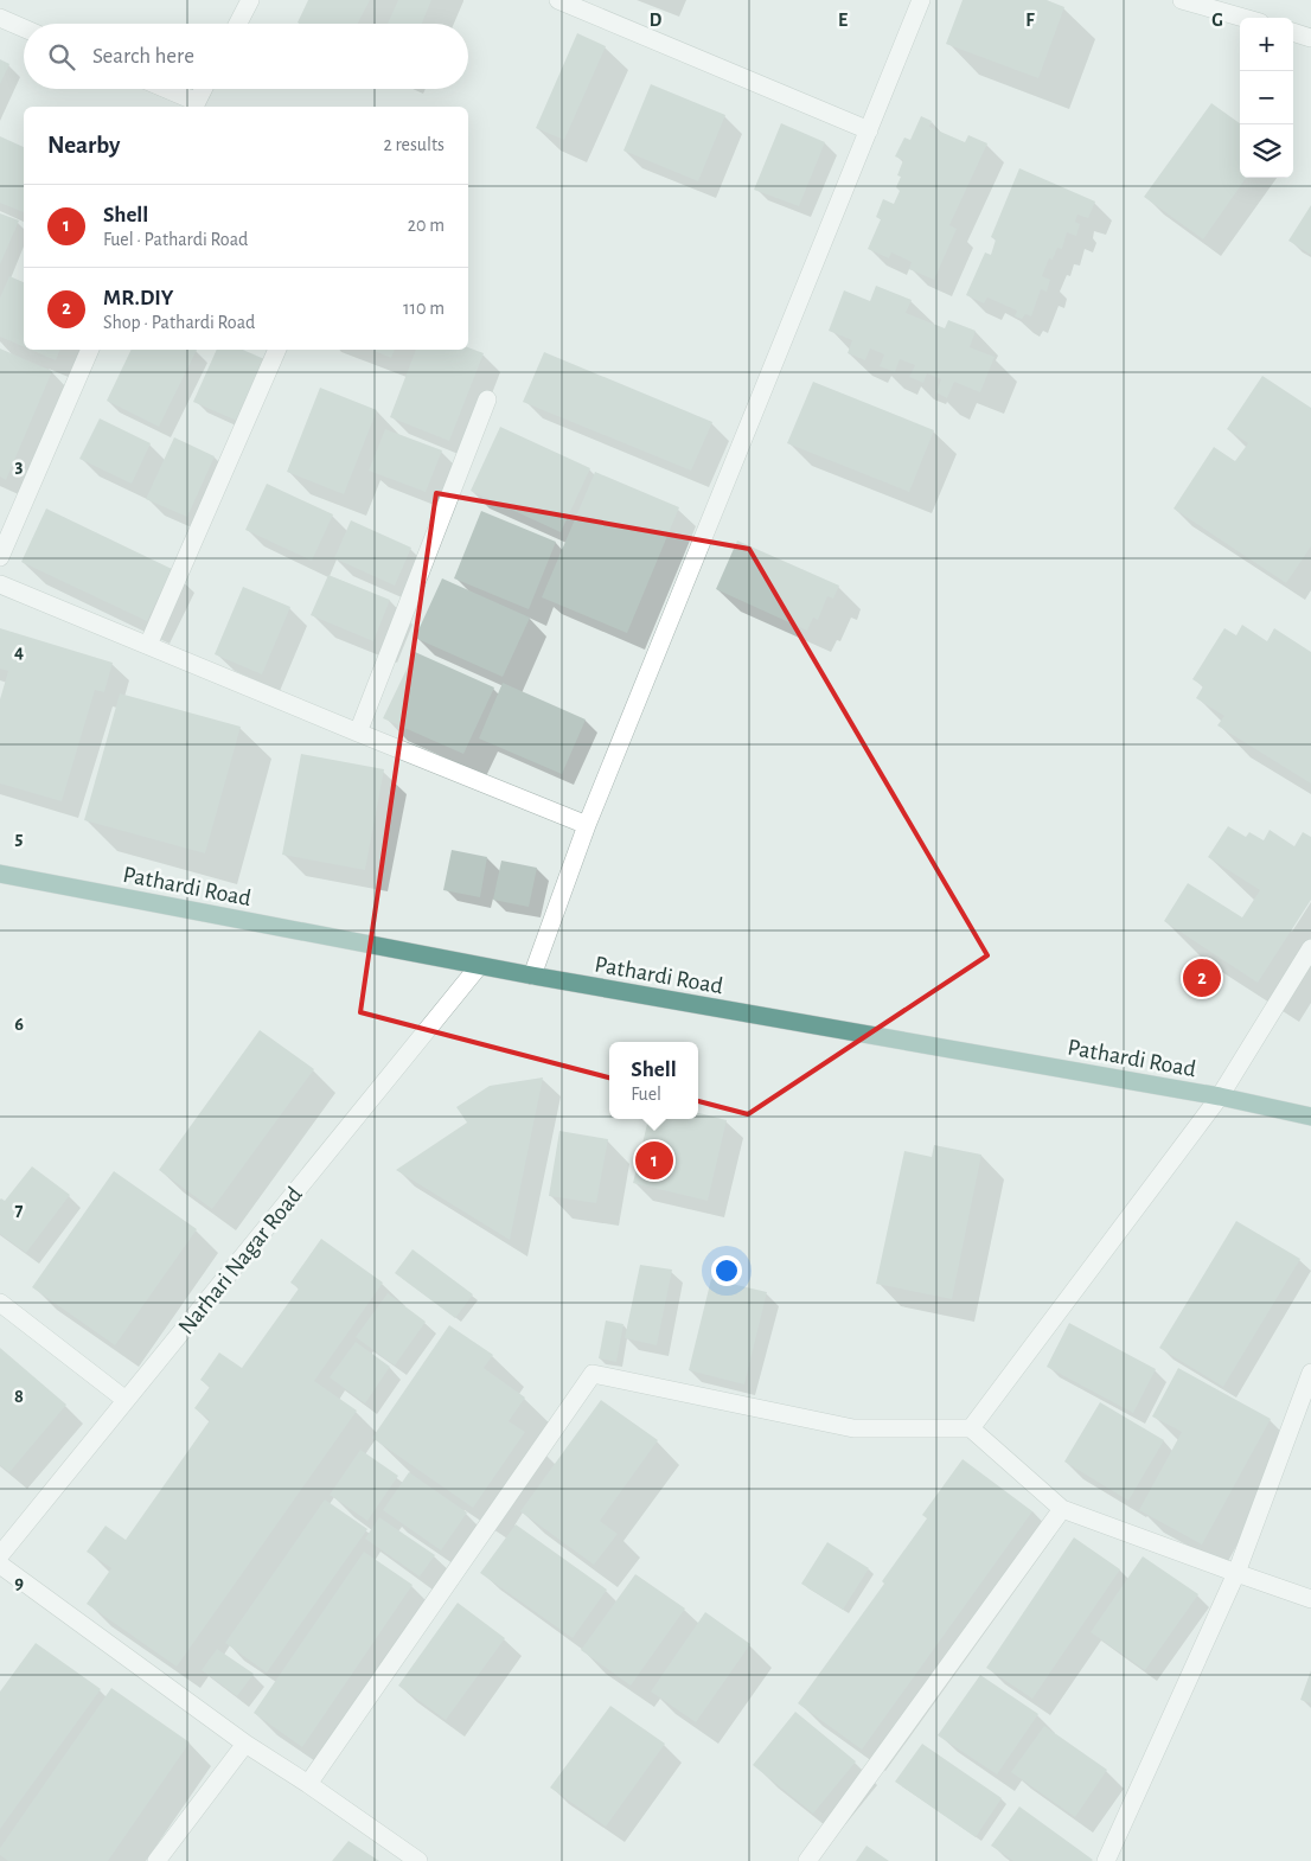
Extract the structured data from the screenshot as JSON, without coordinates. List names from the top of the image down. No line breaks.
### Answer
{"streets":{"main road":["Pathardi Road"],"street":["Narhari Nagar Road"]},"crossings":[["Pathardi Road","Narhari Nagar Road"]],"page":{"map_buttons":["+","−"],"search":"Search here","heading":["Nearby","2 results"],"list":[{"mark":"1","name":"Shell","note":"Fuel · Pathardi Road","value":"20 m"},{"mark":"2","name":"MR.DIY","note":"Shop · Pathardi Road","value":"110 m"}],"pins":["2","1"],"popup":["Shell","Fuel"]},"grid":{"columns":["D","E","F","G"],"rows":["3","4","5","6","7","8","9"]}}
